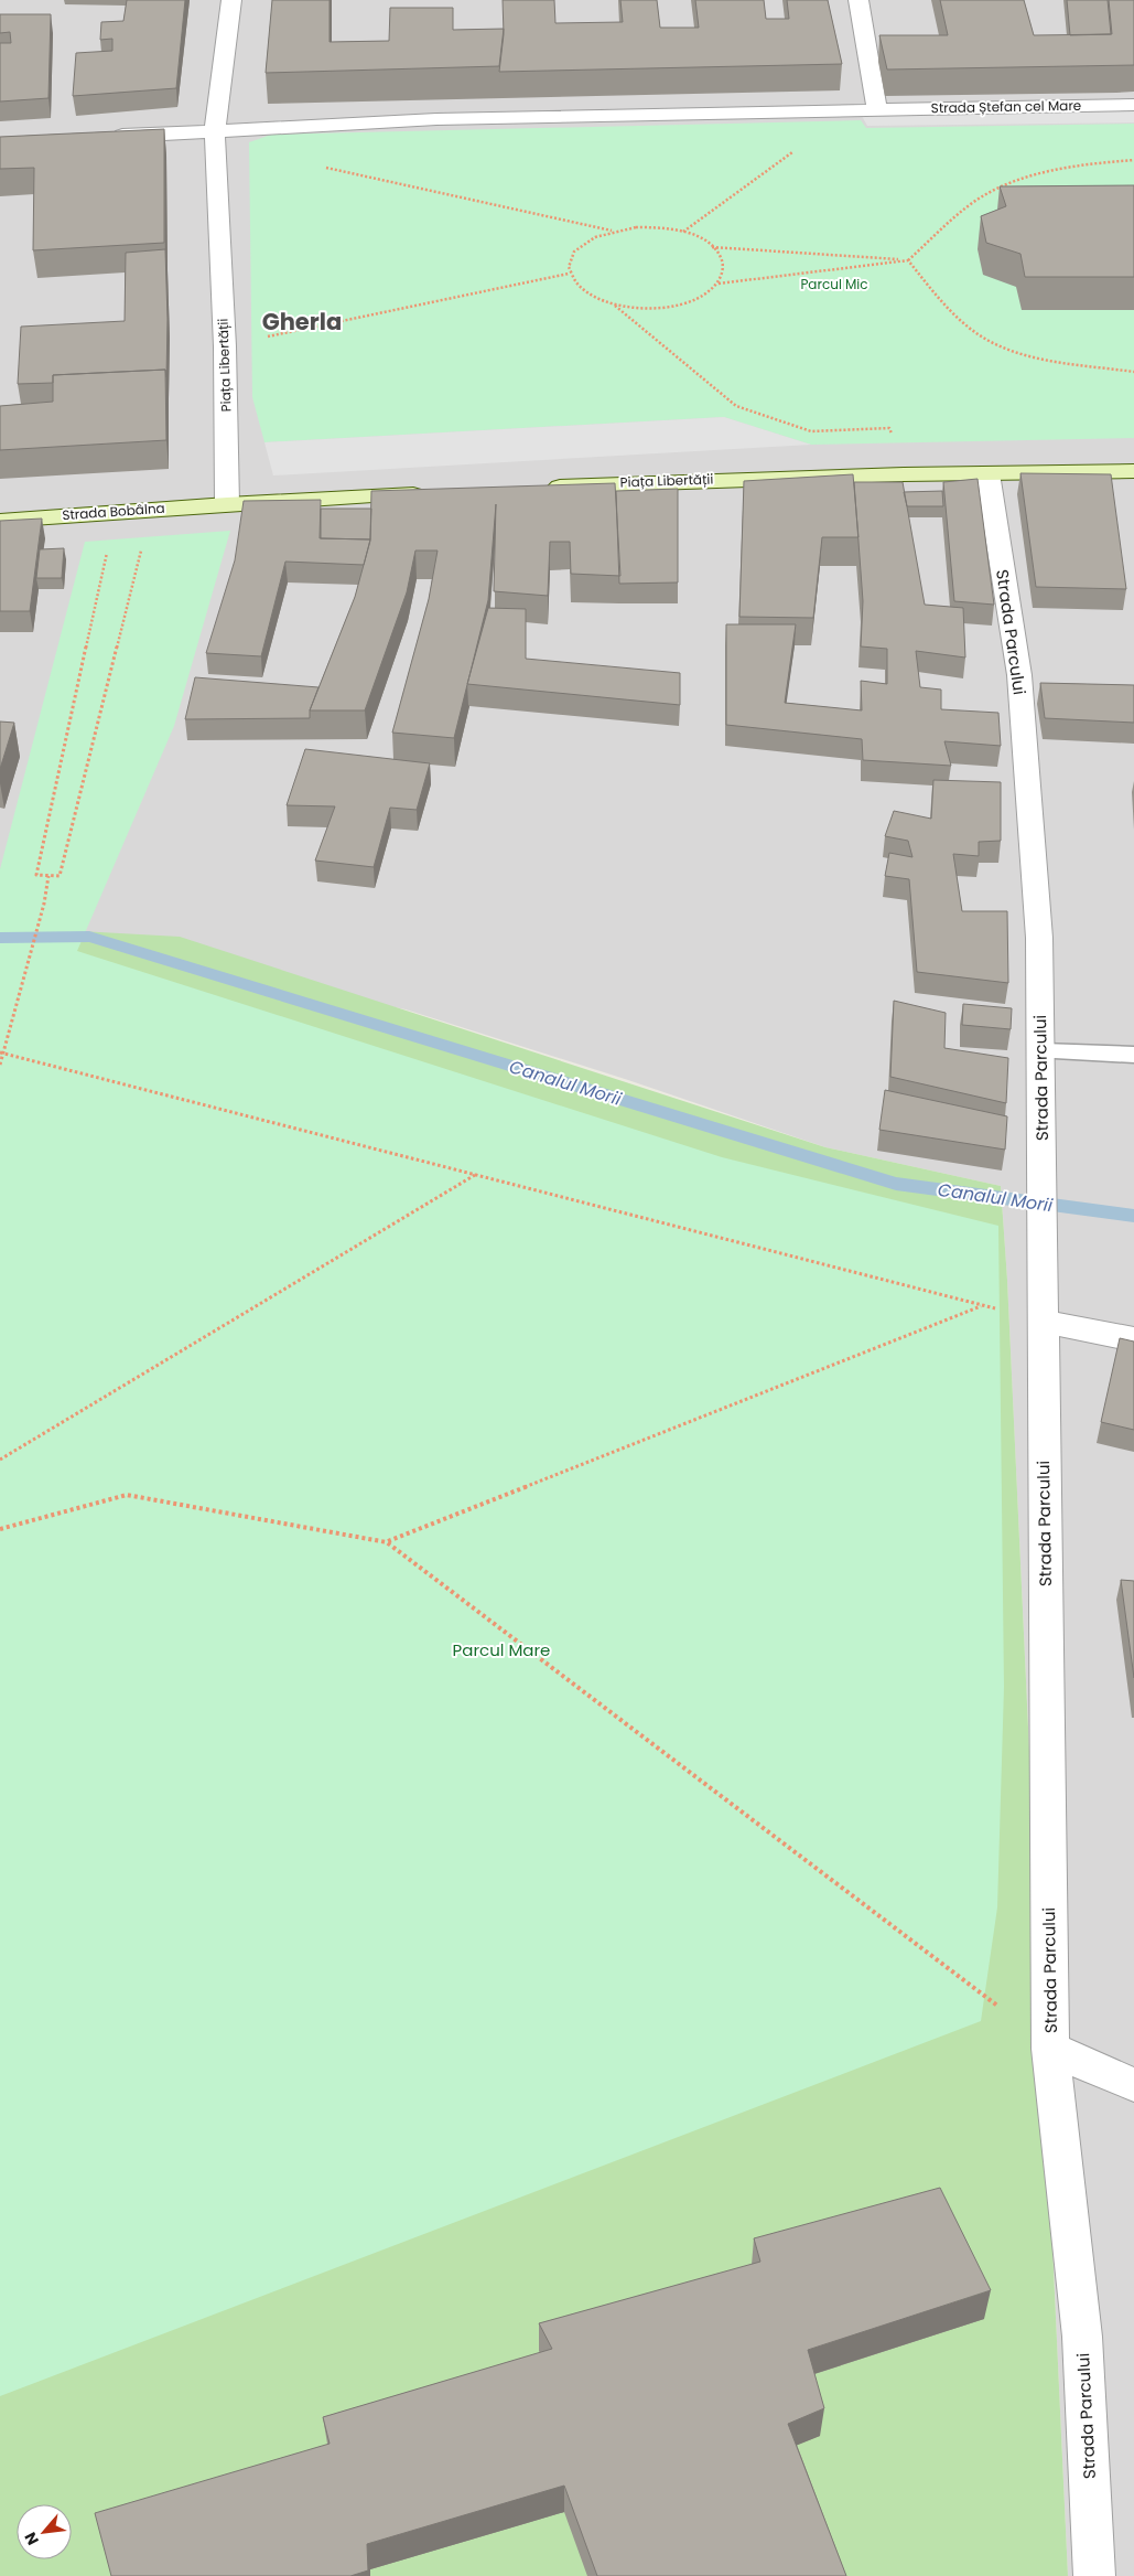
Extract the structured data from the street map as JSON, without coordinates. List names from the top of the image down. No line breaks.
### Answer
{"streets":{"main road":["Piața Libertății","Strada Bobâlna"],"street":["Strada Ștefan cel Mare","Strada Parcului"]},"crossings":[["Piața Libertății","Strada Bobâlna"],["Piața Libertății","Strada Parcului"]],"districts":["Gherla"],"water":["Canalul Morii"],"parks":["Parcul Mic","Parcul Mare"],"north":"bottom left"}
